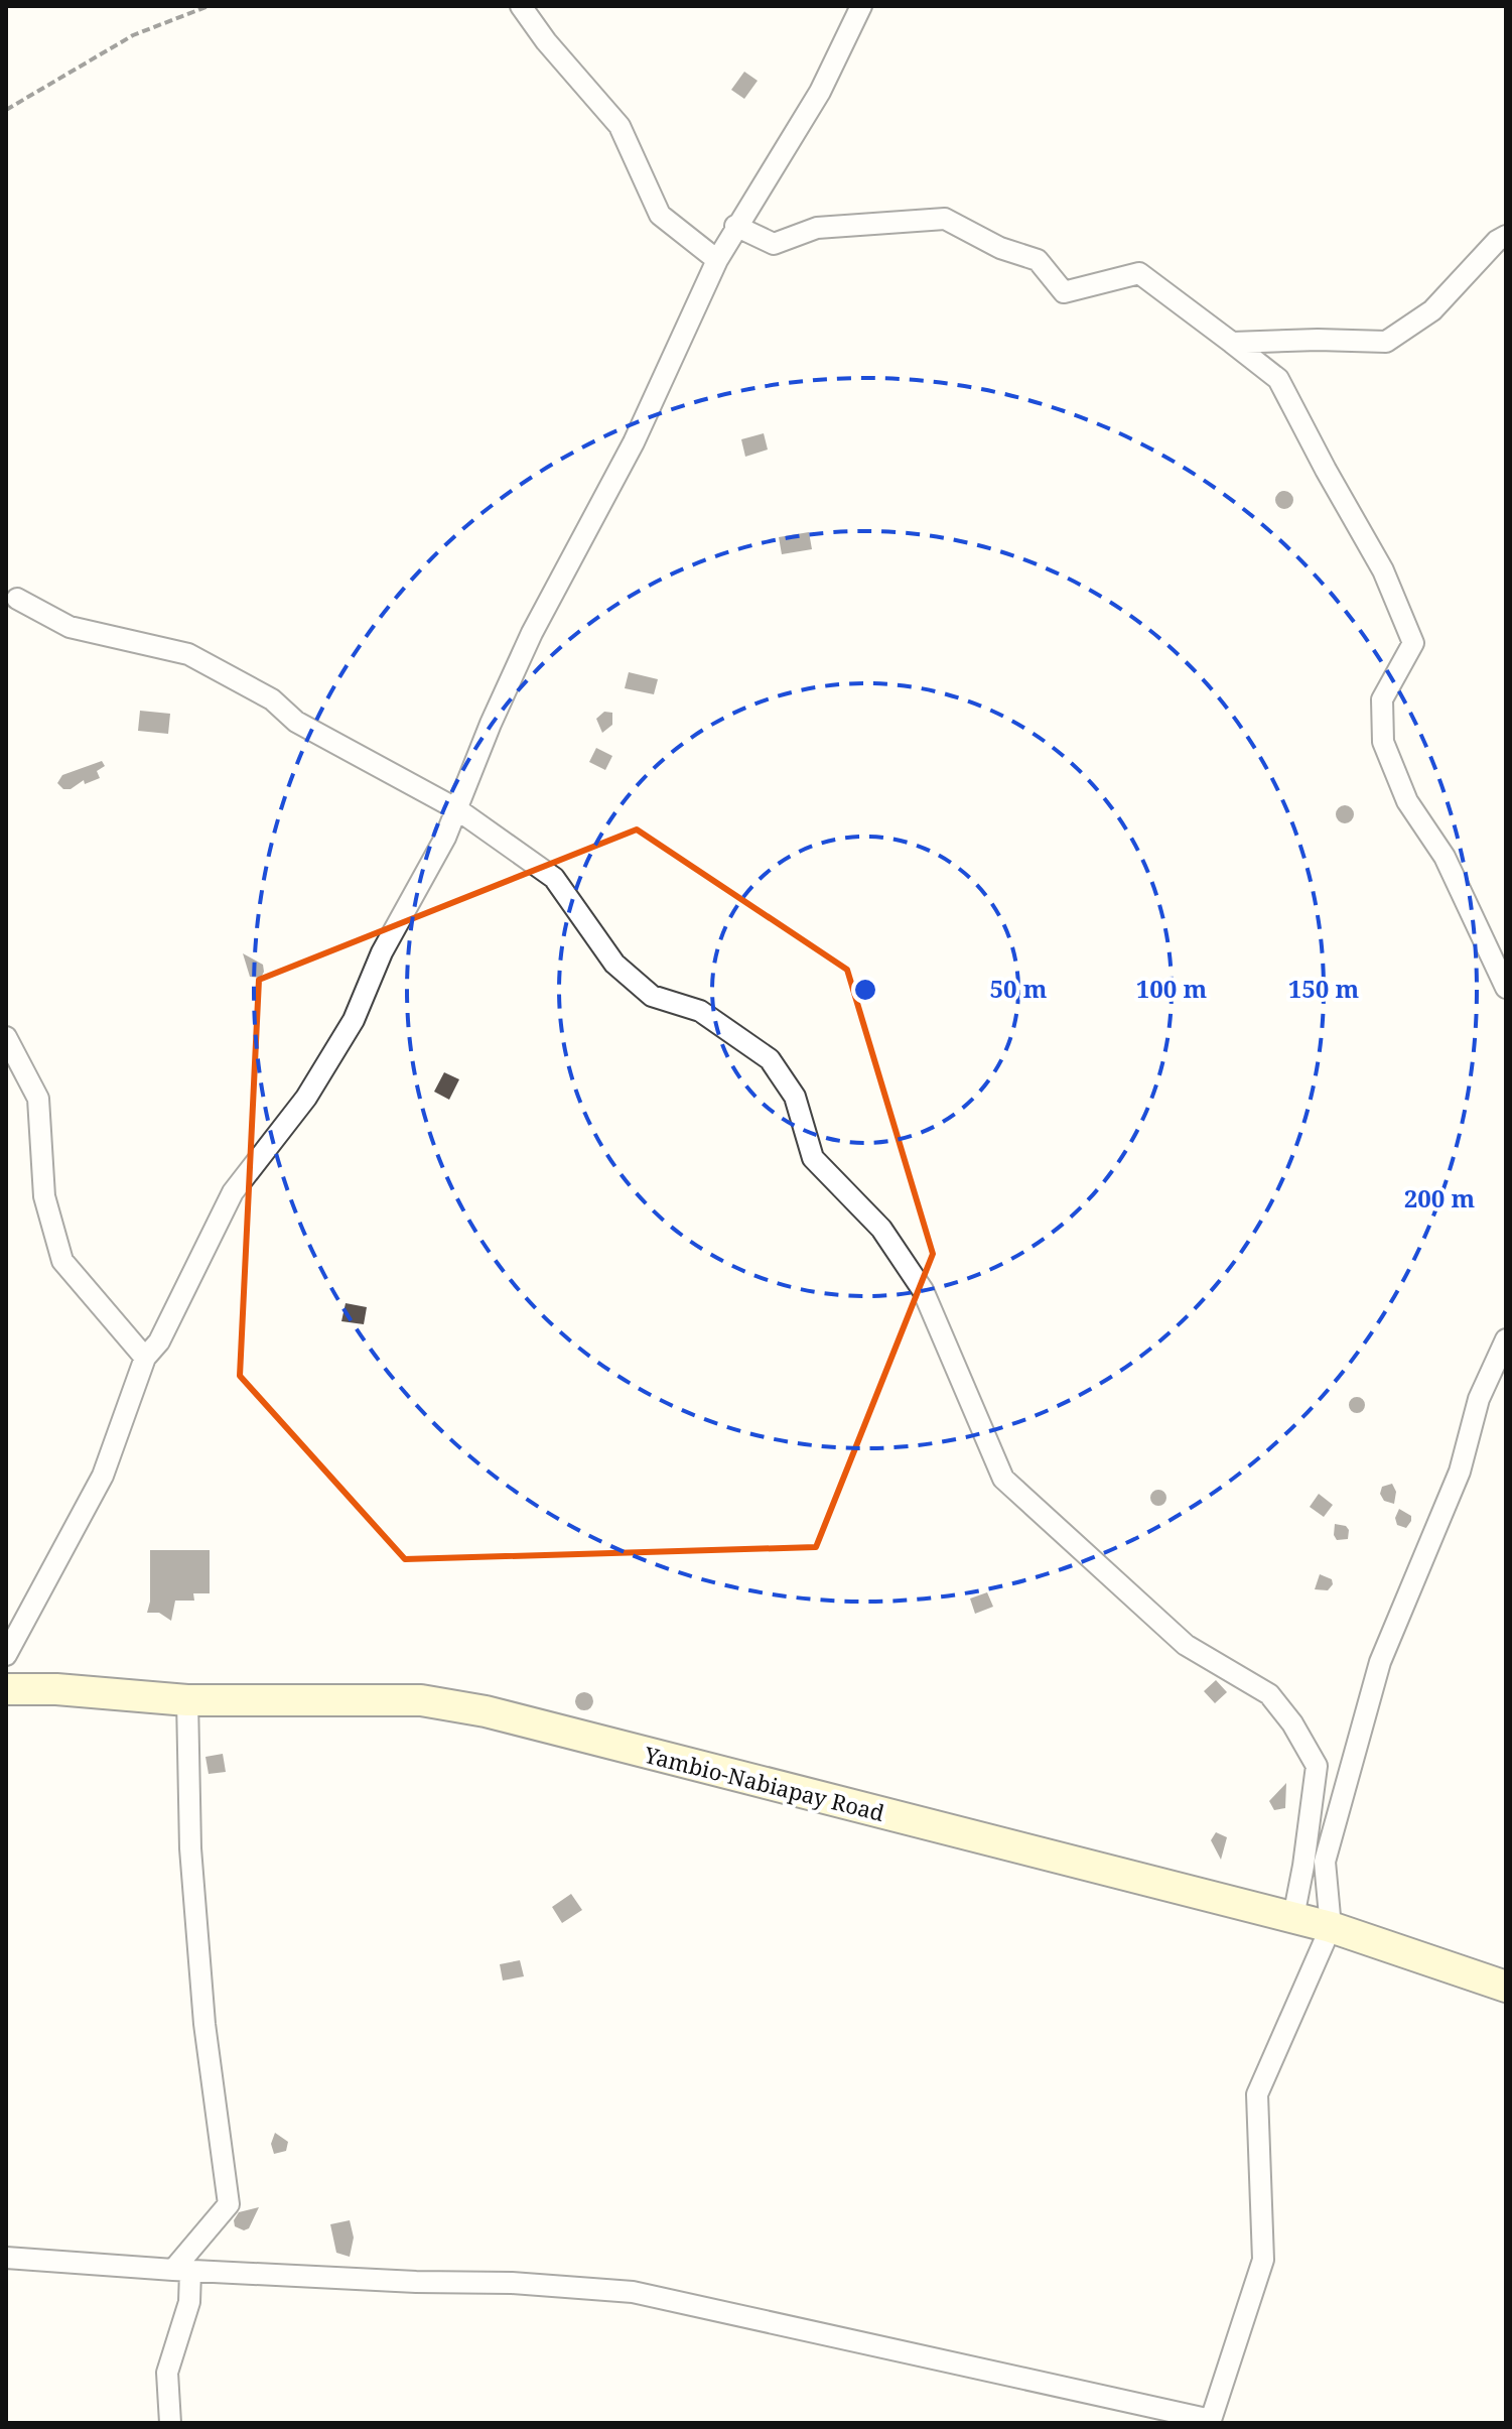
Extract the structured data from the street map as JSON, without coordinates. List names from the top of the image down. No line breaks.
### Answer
{"streets":{"main road":["Yambio-Nabiapay Road"]},"rings":["50 m","100 m","150 m","200 m"]}
